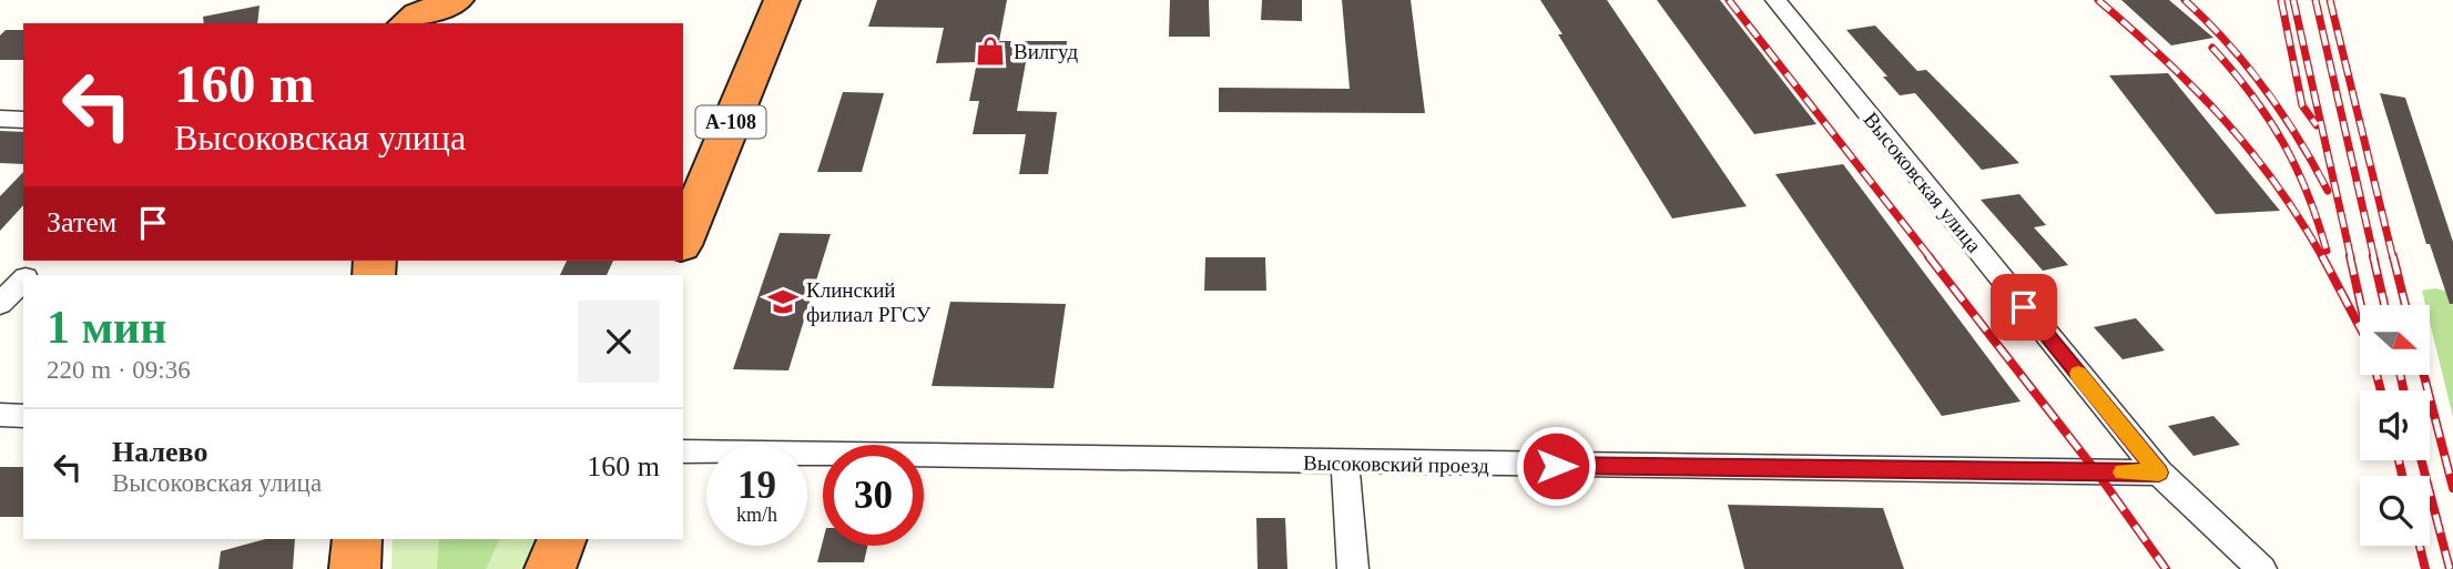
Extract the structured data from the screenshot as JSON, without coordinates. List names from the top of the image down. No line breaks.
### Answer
{"streets":{"highway":["А-108"],"street":["Высоковская улица","Высоковский проезд"]},"crossings":[["Высоковская улица","Высоковский проезд"]],"places":{"shop":["Вилгуд"],"school or university":["Клинский филиал РГСУ"]},"north":"right","page":{"turn":["160 m","Высоковская улица"],"then":"Затем","heading":["1 мин","220 m · 09:36"],"list":[{"name":"Налево","note":"Высоковская улица","value":"160 m"}],"speed":"19 km/h","limit":"30"}}
